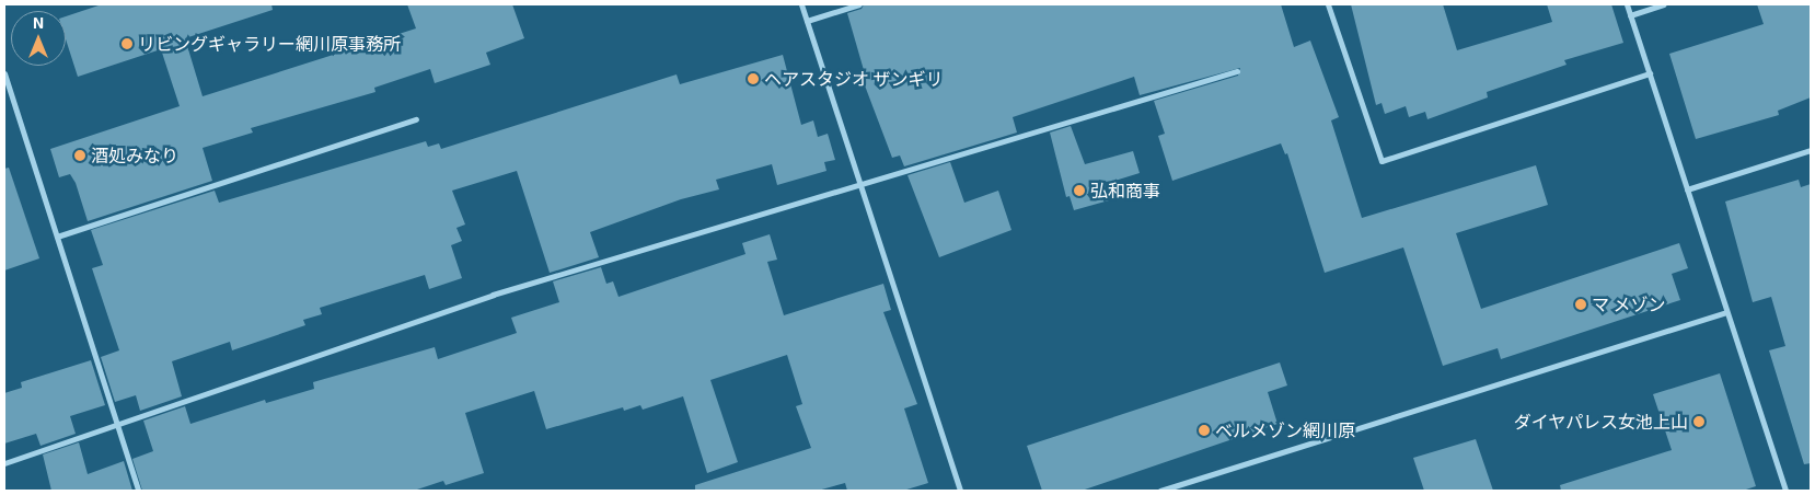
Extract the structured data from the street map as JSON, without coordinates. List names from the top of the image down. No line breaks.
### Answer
{"places":["リビングギャラリー網川原事務所","ヘアスタジオ ザンギリ","酒処みなり","弘和商事","マ メゾン","ダイヤパレス女池上山","ベルメゾン網川原"],"north":"top"}
